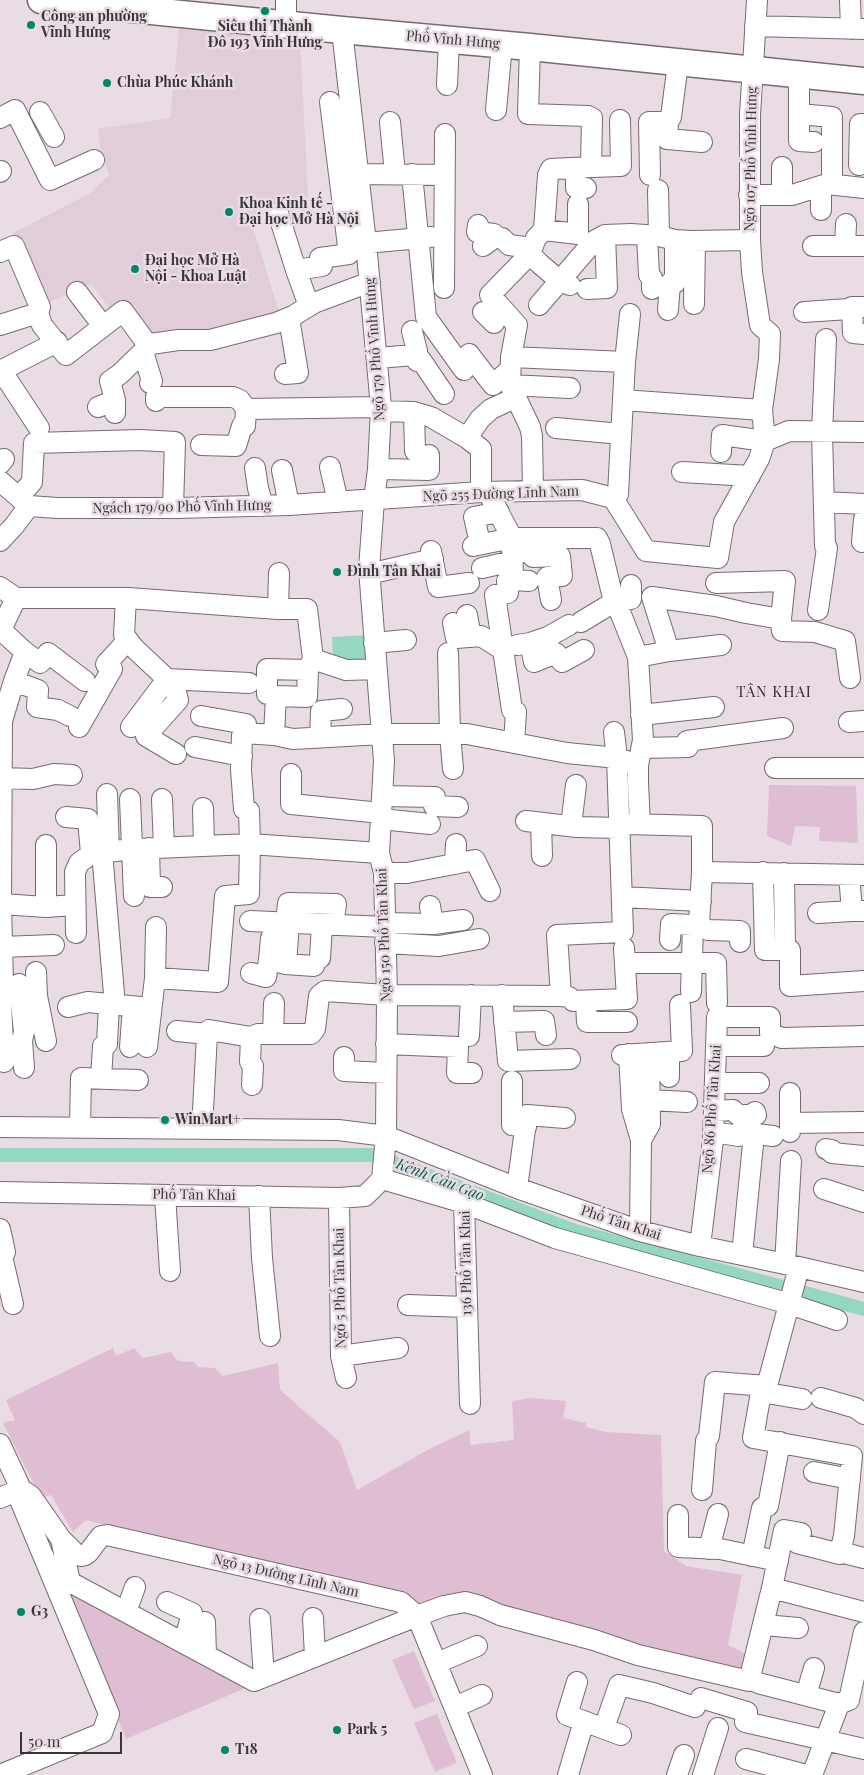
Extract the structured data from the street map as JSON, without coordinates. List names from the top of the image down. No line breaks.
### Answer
{"streets":{"main road":["Phố Vĩnh Hưng"],"street":["Ngõ 107 Phố Vĩnh Hưng","Ngõ 179 Phố Vĩnh Hưng","Ngõ 255 Đường Lĩnh Nam","Ngách 179/90 Phố Vĩnh Hưng","Ngõ 150 Phố Tân Khai","Ngõ 86 Phố Tân Khai","Phố Tân Khai","136 Phố Tân Khai","Ngõ 5 Phố Tân Khai","Ngõ 13 Đường Lĩnh Nam"]},"crossings":[["Phố Vĩnh Hưng","Ngõ 107 Phố Vĩnh Hưng"],["Phố Vĩnh Hưng","Ngõ 179 Phố Vĩnh Hưng"],["Ngõ 179 Phố Vĩnh Hưng","Ngõ 255 Đường Lĩnh Nam"],["Ngõ 179 Phố Vĩnh Hưng","Ngách 179/90 Phố Vĩnh Hưng"],["Ngõ 179 Phố Vĩnh Hưng","Ngõ 150 Phố Tân Khai"],["Ngõ 255 Đường Lĩnh Nam","Ngách 179/90 Phố Vĩnh Hưng"],["Ngõ 150 Phố Tân Khai","Phố Tân Khai"],["Ngõ 86 Phố Tân Khai","Phố Tân Khai"],["Phố Tân Khai","136 Phố Tân Khai"],["Phố Tân Khai","Ngõ 5 Phố Tân Khai"]],"districts":["TÂN KHAI"],"water":["Kênh Cầu Gạo"],"places":["Siêu thị Thành Đô 193 Vĩnh Hưng","Công an phường Vĩnh Hưng","Chùa Phúc Khánh","Khoa Kinh tế - Đại học Mở Hà Nội","Đại học Mở Hà Nội - Khoa Luật","Đình Tân Khai","WinMart+","G3","Park 5","T18"],"scale_bar":"50 m"}
